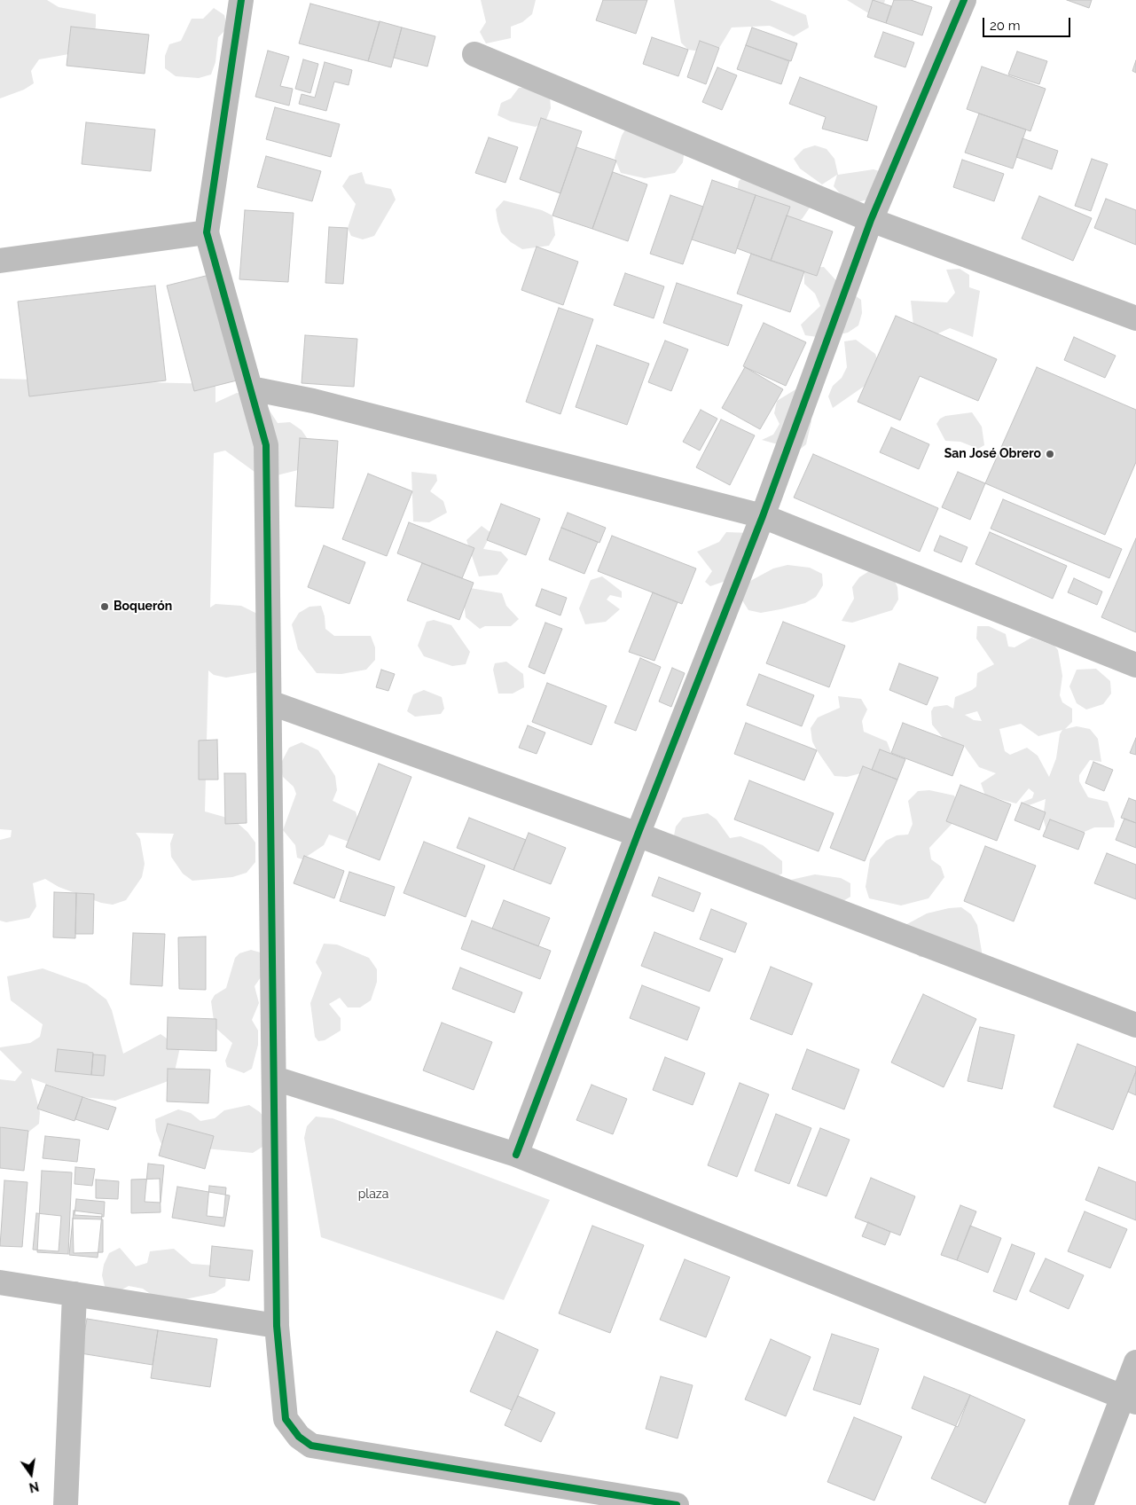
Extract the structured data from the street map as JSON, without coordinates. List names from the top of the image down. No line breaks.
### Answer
{"parks":["plaza"],"places":["San José Obrero","Boquerón"],"scale_bar":"20 m","north":"bottom"}
